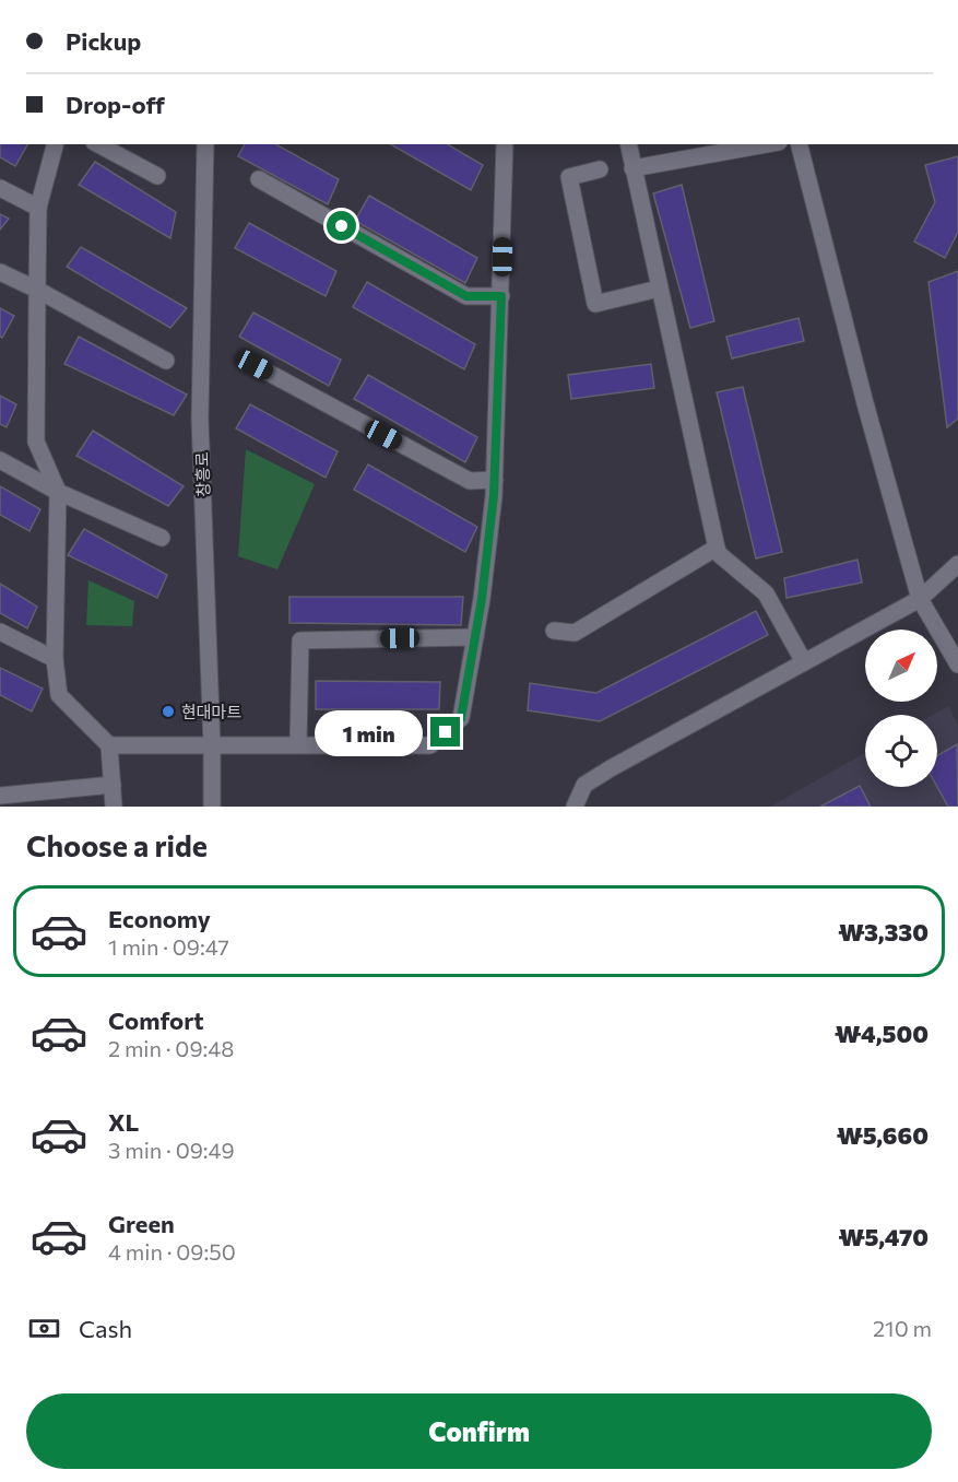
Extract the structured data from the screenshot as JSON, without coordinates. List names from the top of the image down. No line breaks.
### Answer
{"streets":{"street":["창흥로"]},"places":["현대마트"],"north":"top right","page":{"banner":["Pickup","Drop-off"],"bubble":"1 min","heading":"Choose a ride","list":[{"name":"Economy","note":"1 min · 09:47","value":"₩3,330"},{"name":"Comfort","note":"2 min · 09:48","value":"₩4,500"},{"name":"XL","note":"3 min · 09:49","value":"₩5,660"},{"name":"Green","note":"4 min · 09:50","value":"₩5,470"}],"pay":["Cash","210 m"],"buttons":"Confirm"}}
